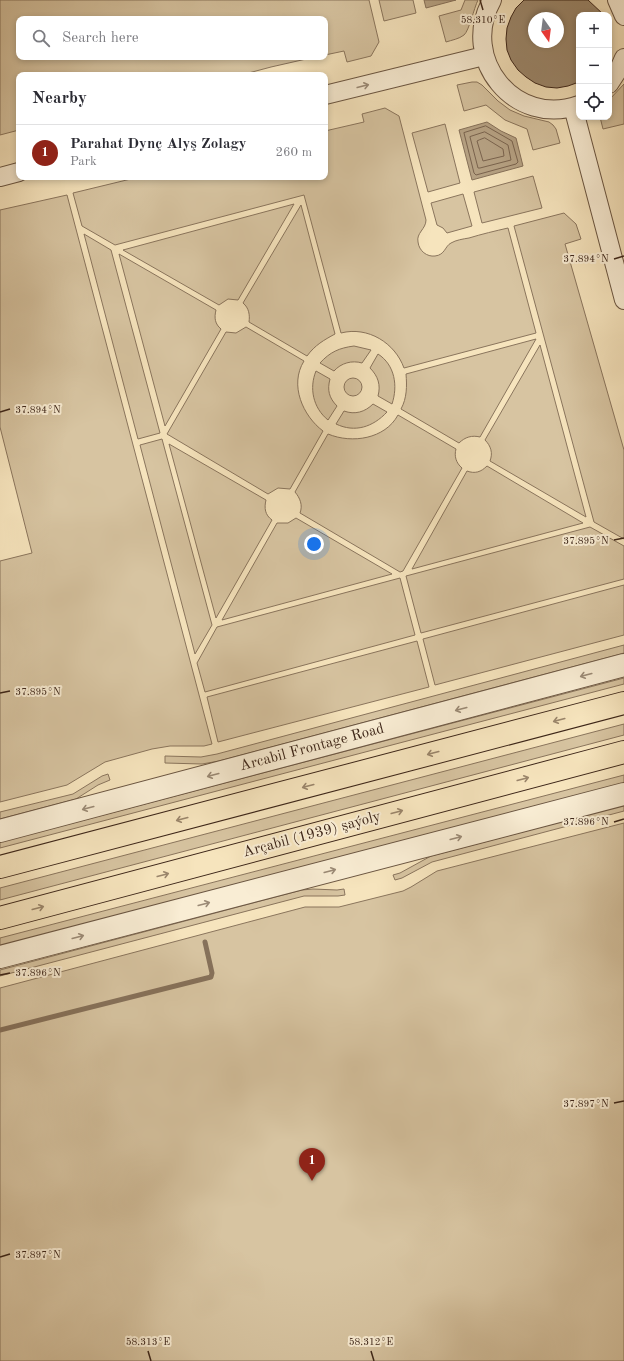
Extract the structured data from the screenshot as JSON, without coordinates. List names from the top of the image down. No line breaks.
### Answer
{"streets":{"main road":["Arçabil (1939) şaýoly"],"street":["Arcabil Frontage Road"]},"north":"bottom","page":{"map_buttons":["+","−"],"search":"Search here","heading":"Nearby","list":[{"mark":"1","name":"Parahat Dynç Alyş Zolagy","note":"Park","value":"260 m"}],"pins":"1"},"coordinates":["58.310°E","37.894°N","37.895°N","37.896°N","37.897°N","58.313°E","58.312°E"]}
